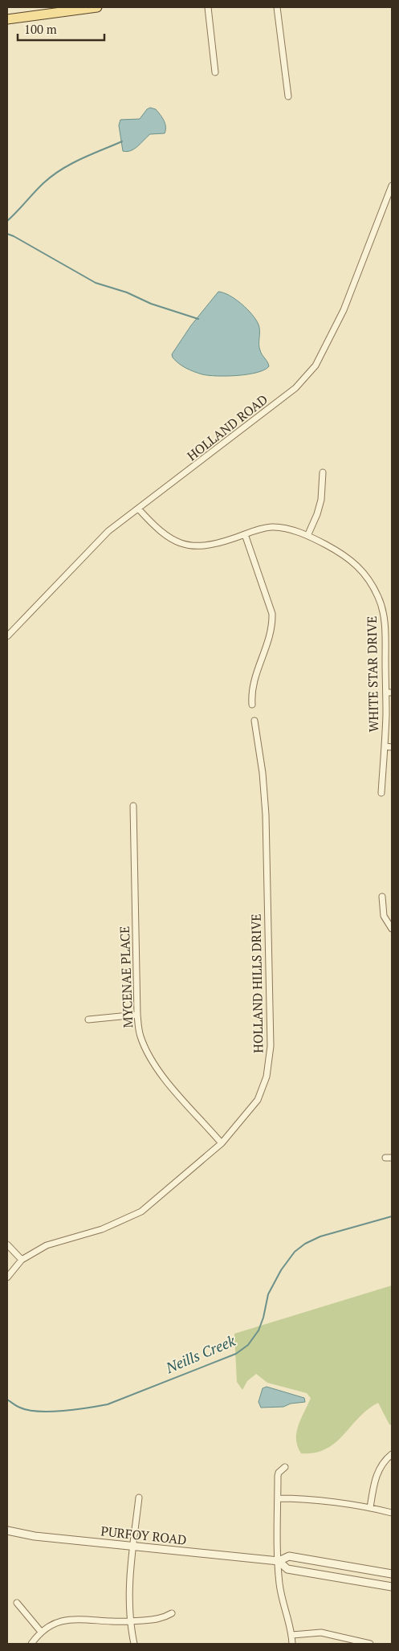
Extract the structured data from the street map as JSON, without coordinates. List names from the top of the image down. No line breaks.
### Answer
{"streets":{"street":["HOLLAND ROAD","WHITE STAR DRIVE","MYCENAE PLACE","HOLLAND HILLS DRIVE","PURFOY ROAD"]},"crossings":[["HOLLAND ROAD","WHITE STAR DRIVE"],["MYCENAE PLACE","HOLLAND HILLS DRIVE"]],"water":["Neills Creek"],"scale_bar":"100 m"}
